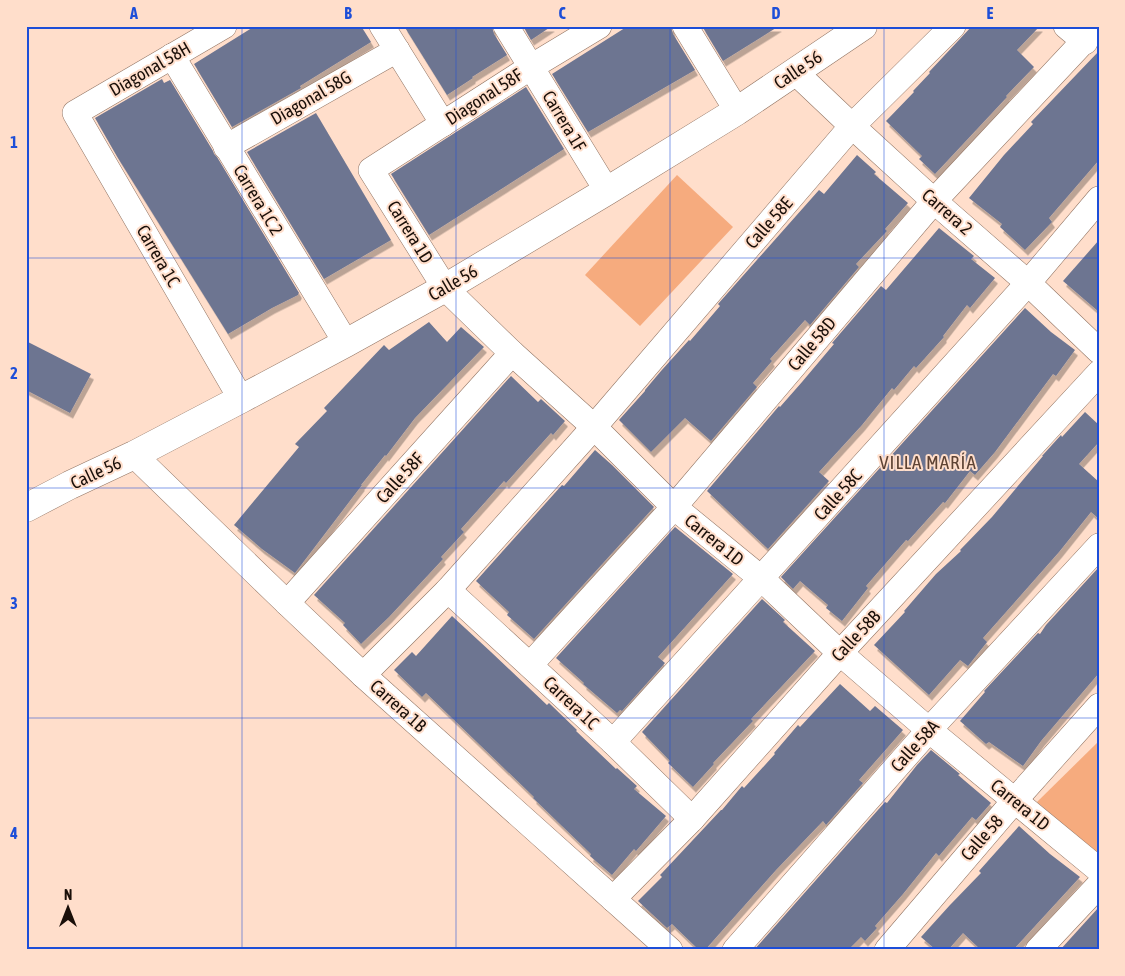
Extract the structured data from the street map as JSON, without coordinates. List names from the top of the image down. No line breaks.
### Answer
{"streets":{"main road":["Calle 56"],"street":["Diagonal 58H","Diagonal 58F","Diagonal 58G","Carrera 1F","Carrera 1C 2","Carrera 2","Calle 58E","Carrera 1D","Carrera 1C","Calle 58D","Calle 58F","Calle 58C","Calle 58B","Carrera 1B","Calle 58A","Calle 58"]},"crossings":[["Diagonal 58H","Carrera 1C 2"],["Diagonal 58H","Carrera 1C"],["Calle 56","Carrera 1F"],["Calle 56","Carrera 1C 2"],["Calle 56","Carrera 2"],["Calle 56","Carrera 1D"],["Calle 56","Carrera 1C"],["Calle 56","Carrera 1B"],["Diagonal 58F","Carrera 1F"],["Diagonal 58F","Carrera 1D"],["Diagonal 58G","Carrera 1C 2"],["Carrera 2","Calle 58E"],["Carrera 2","Calle 58D"],["Carrera 2","Calle 58C"],["Calle 58E","Carrera 1D"],["Carrera 1D","Calle 58D"],["Carrera 1D","Calle 58F"],["Carrera 1D","Calle 58C"],["Carrera 1D","Calle 58B"],["Carrera 1D","Calle 58A"],["Carrera 1D","Calle 58"],["Carrera 1C","Calle 58D"],["Carrera 1C","Calle 58C"],["Carrera 1C","Calle 58B"],["Calle 58F","Carrera 1B"],["Calle 58B","Carrera 1B"]],"districts":["VILLA MARÍA"],"north":"top","grid":{"columns":["A","B","C","D","E"],"rows":["1","2","3","4"]}}
